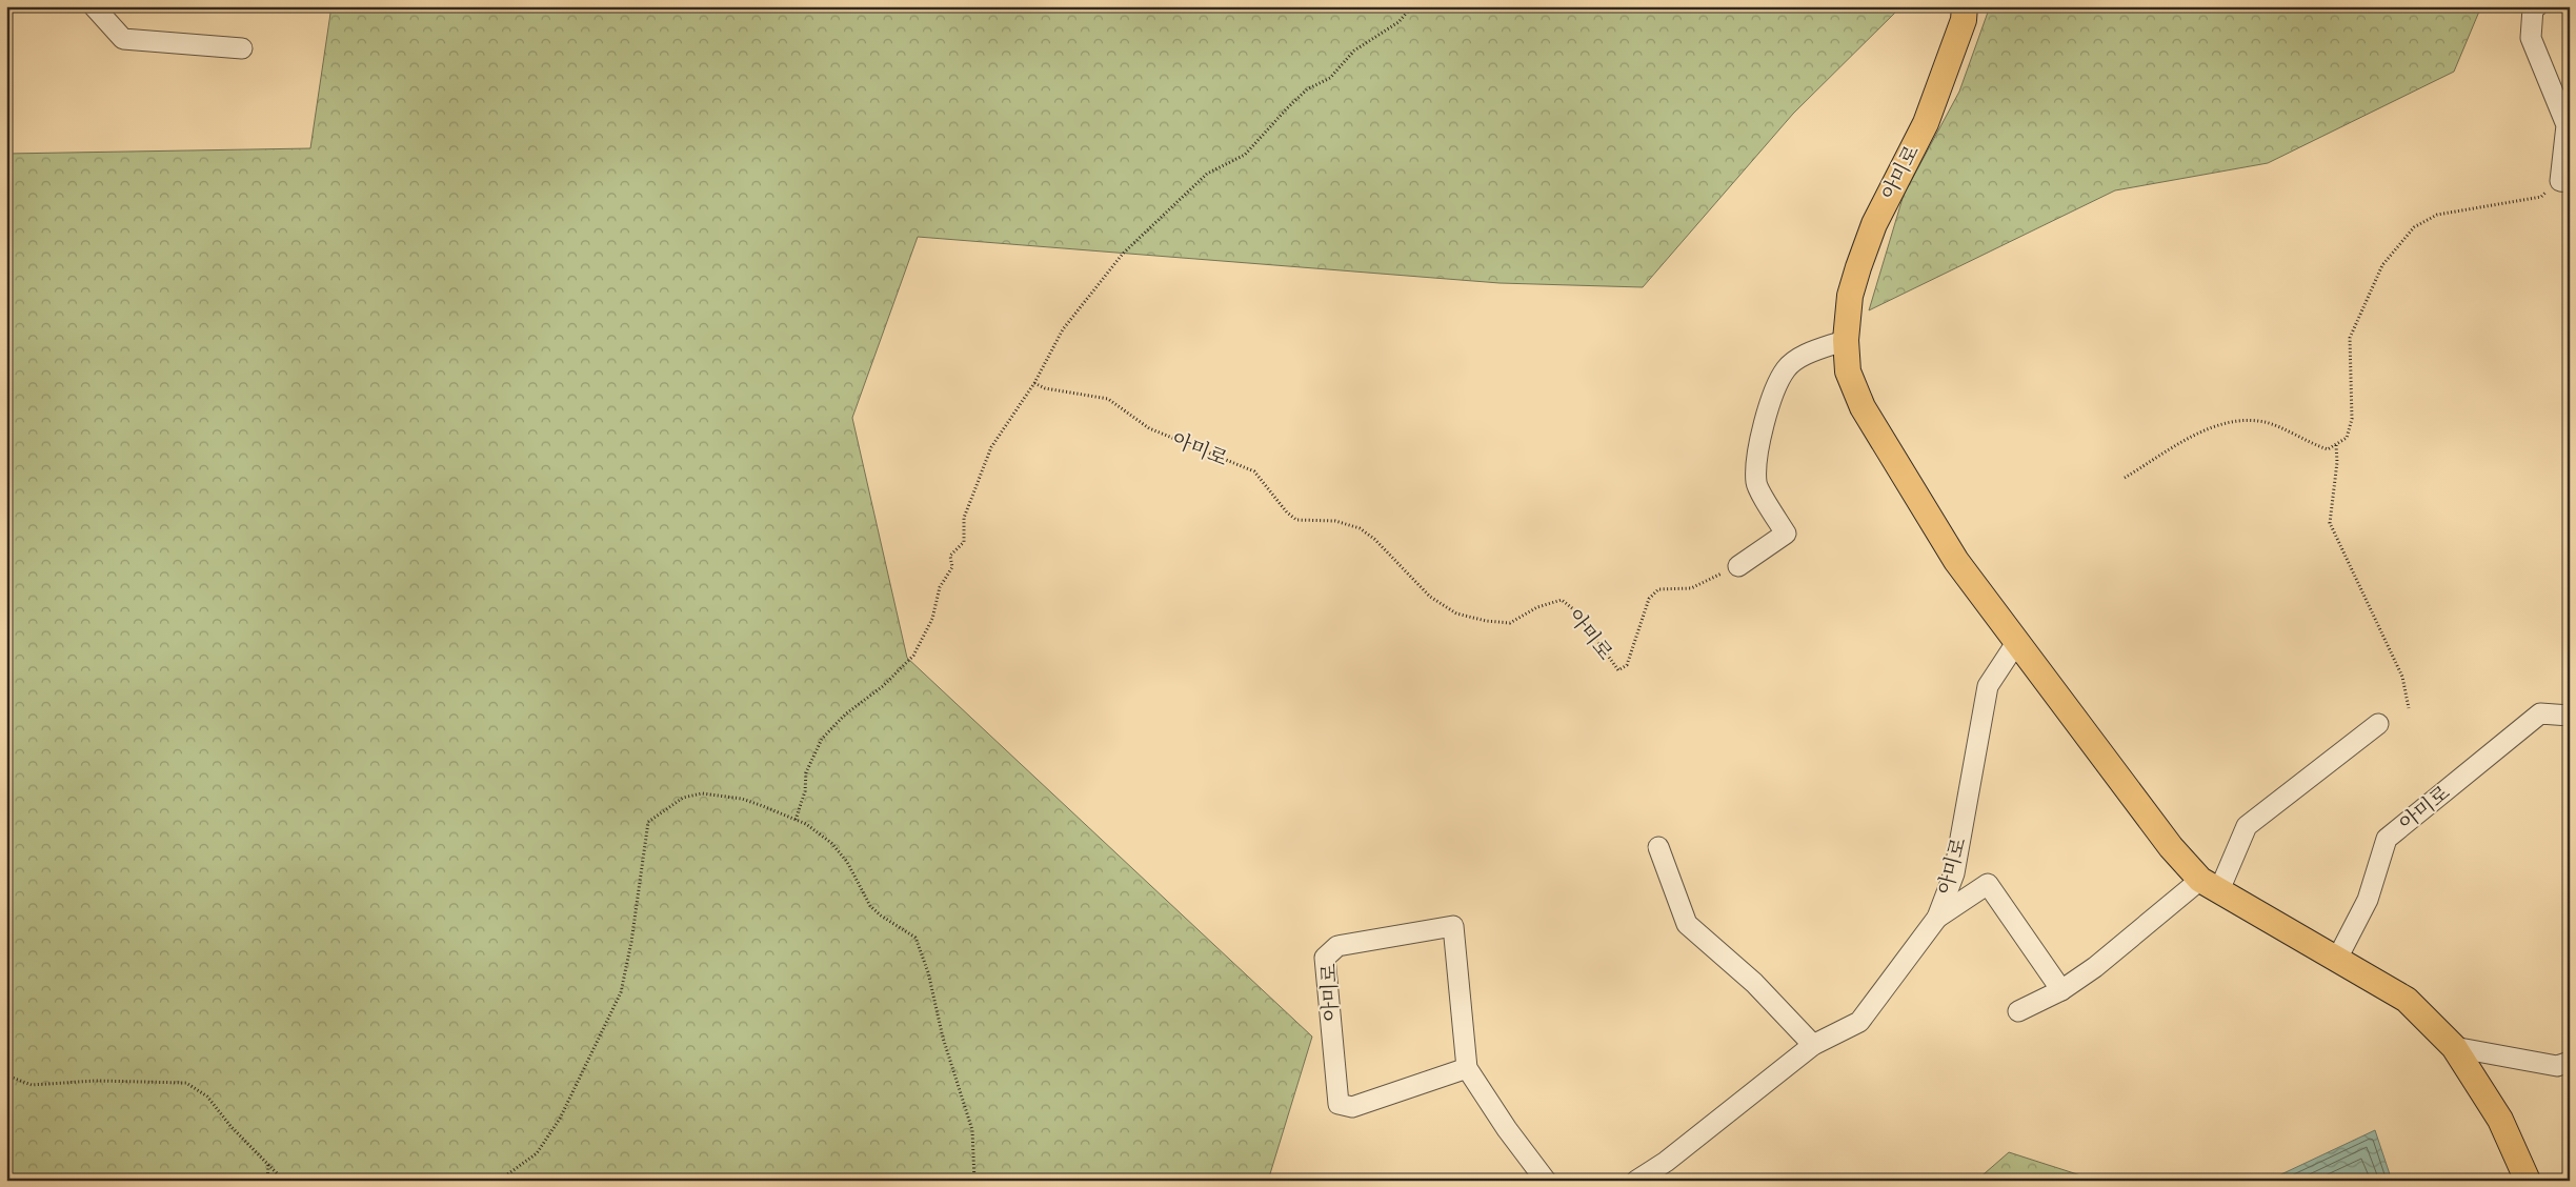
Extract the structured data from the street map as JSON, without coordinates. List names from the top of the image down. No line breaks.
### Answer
{"streets":{"main road":["아미로"]}}
